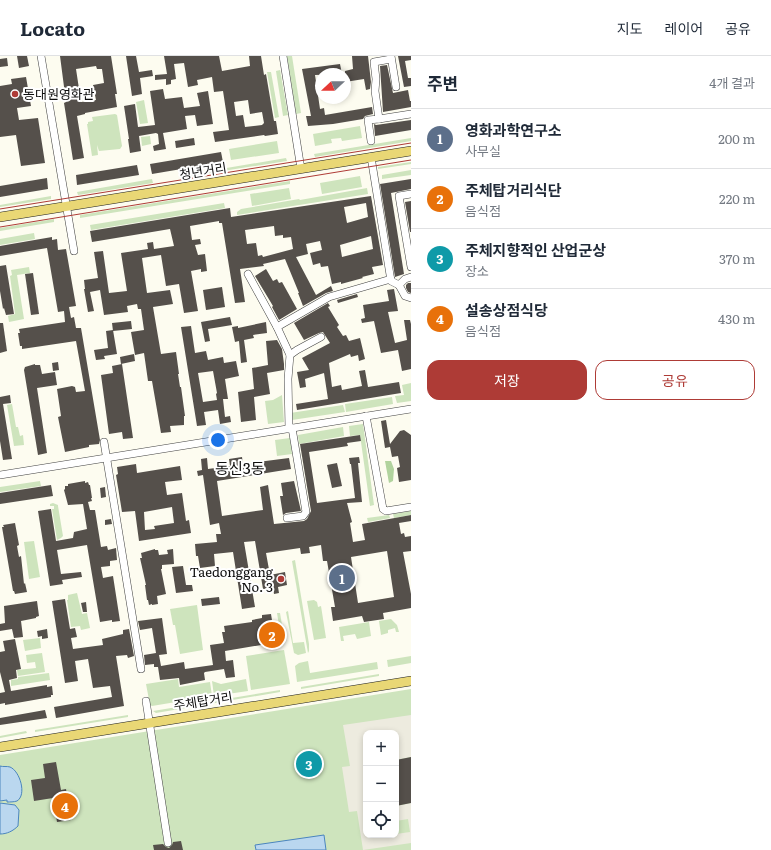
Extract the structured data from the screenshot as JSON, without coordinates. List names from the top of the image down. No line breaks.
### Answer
{"streets":{"main road":["청년거리","주체탑거리"]},"districts":["동신3동"],"places":["동대원영화관","Taedonggang No. 3"],"north":"left","page":{"header":"Locato","nav":["지도","레이어","공유"],"heading":["주변","4개 결과"],"list":[{"mark":"1","name":"영화과학연구소","note":"사무실","value":"200 m"},{"mark":"2","name":"주체탑거리식단","note":"음식점","value":"220 m"},{"mark":"3","name":"주체지향적인 산업군상","note":"장소","value":"370 m"},{"mark":"4","name":"설송상점식당","note":"음식점","value":"430 m"}],"buttons":["저장","공유"],"pins":["1","2","3","4"],"map_buttons":["+","−"]}}
